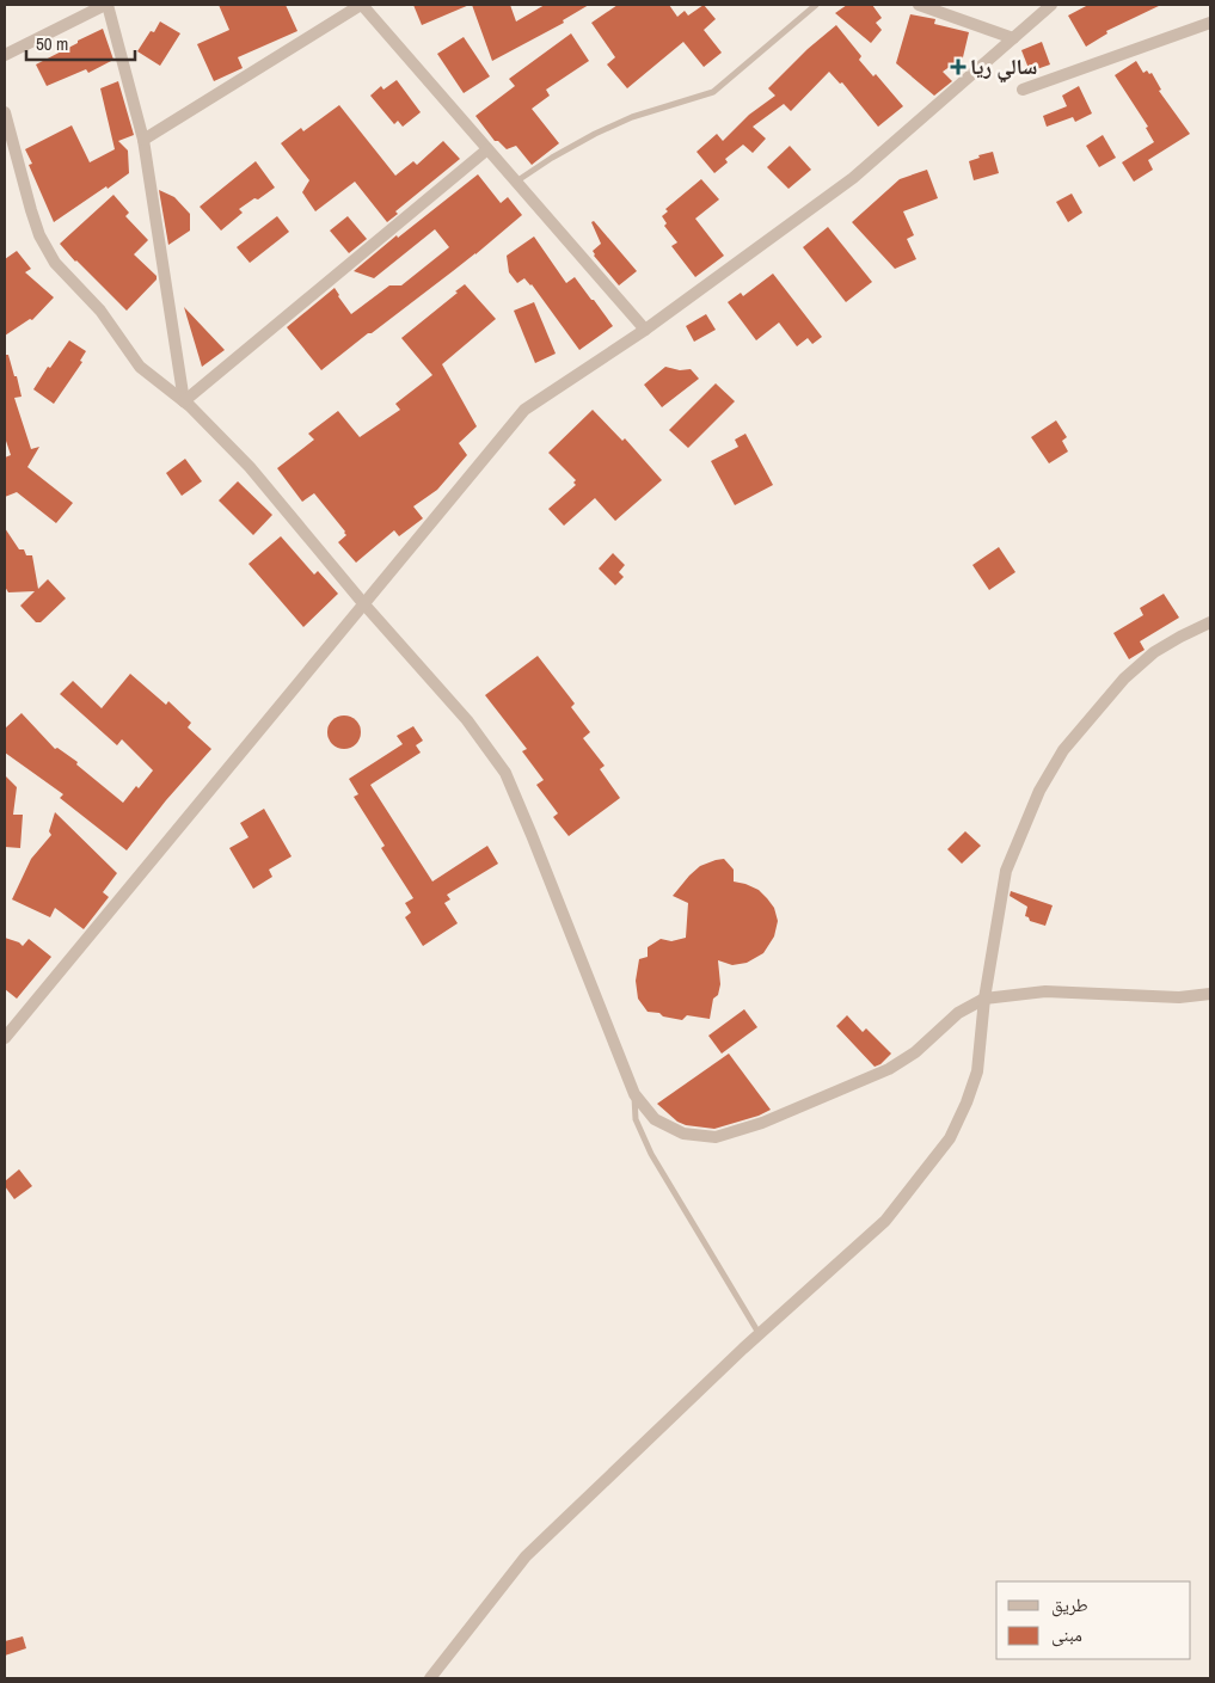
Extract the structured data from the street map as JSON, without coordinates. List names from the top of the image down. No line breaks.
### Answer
{"places":{"health":["سالي ريا"]},"legend":["طريق","مبنى"],"scale_bar":"50 m"}
